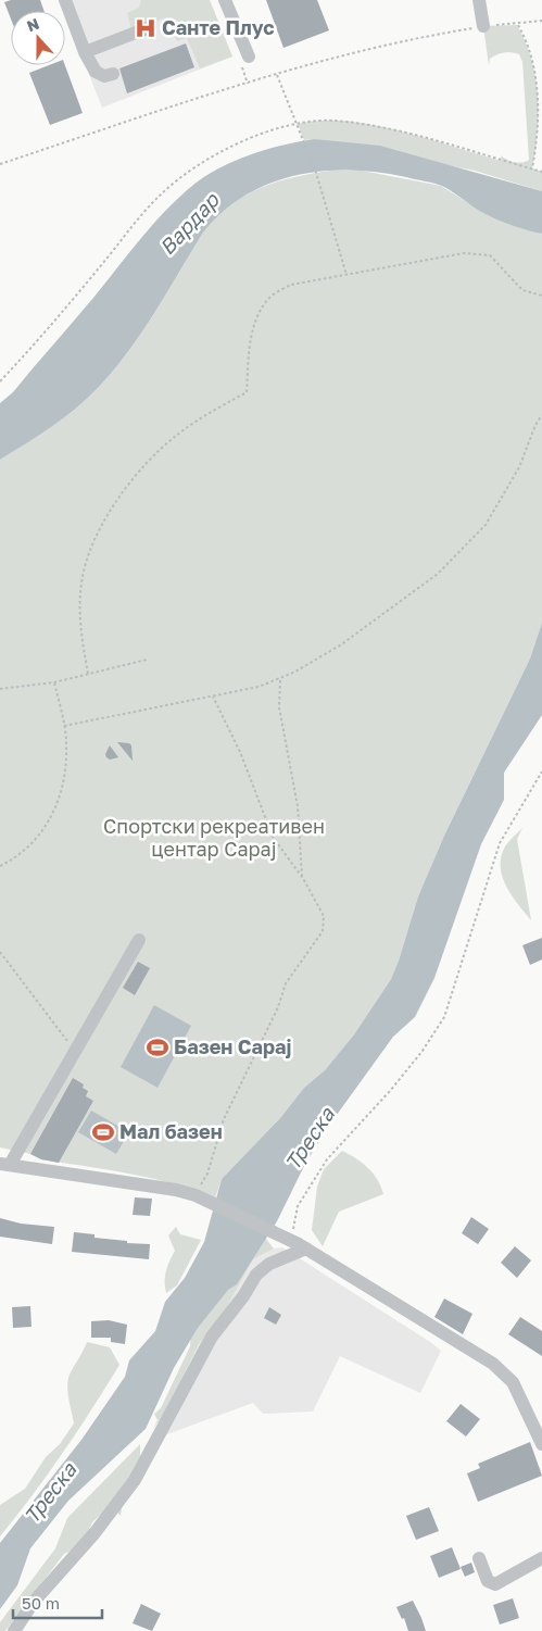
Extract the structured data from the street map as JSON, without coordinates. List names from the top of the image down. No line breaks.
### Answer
{"water":["Вардар","Треска"],"parks":["Спортски рекреативен центар Сарај"],"places":{"hospital":["Санте Плус"],"sports":["Базен Сарај","Мал базен"]},"scale_bar":"50 m","north":"top"}
